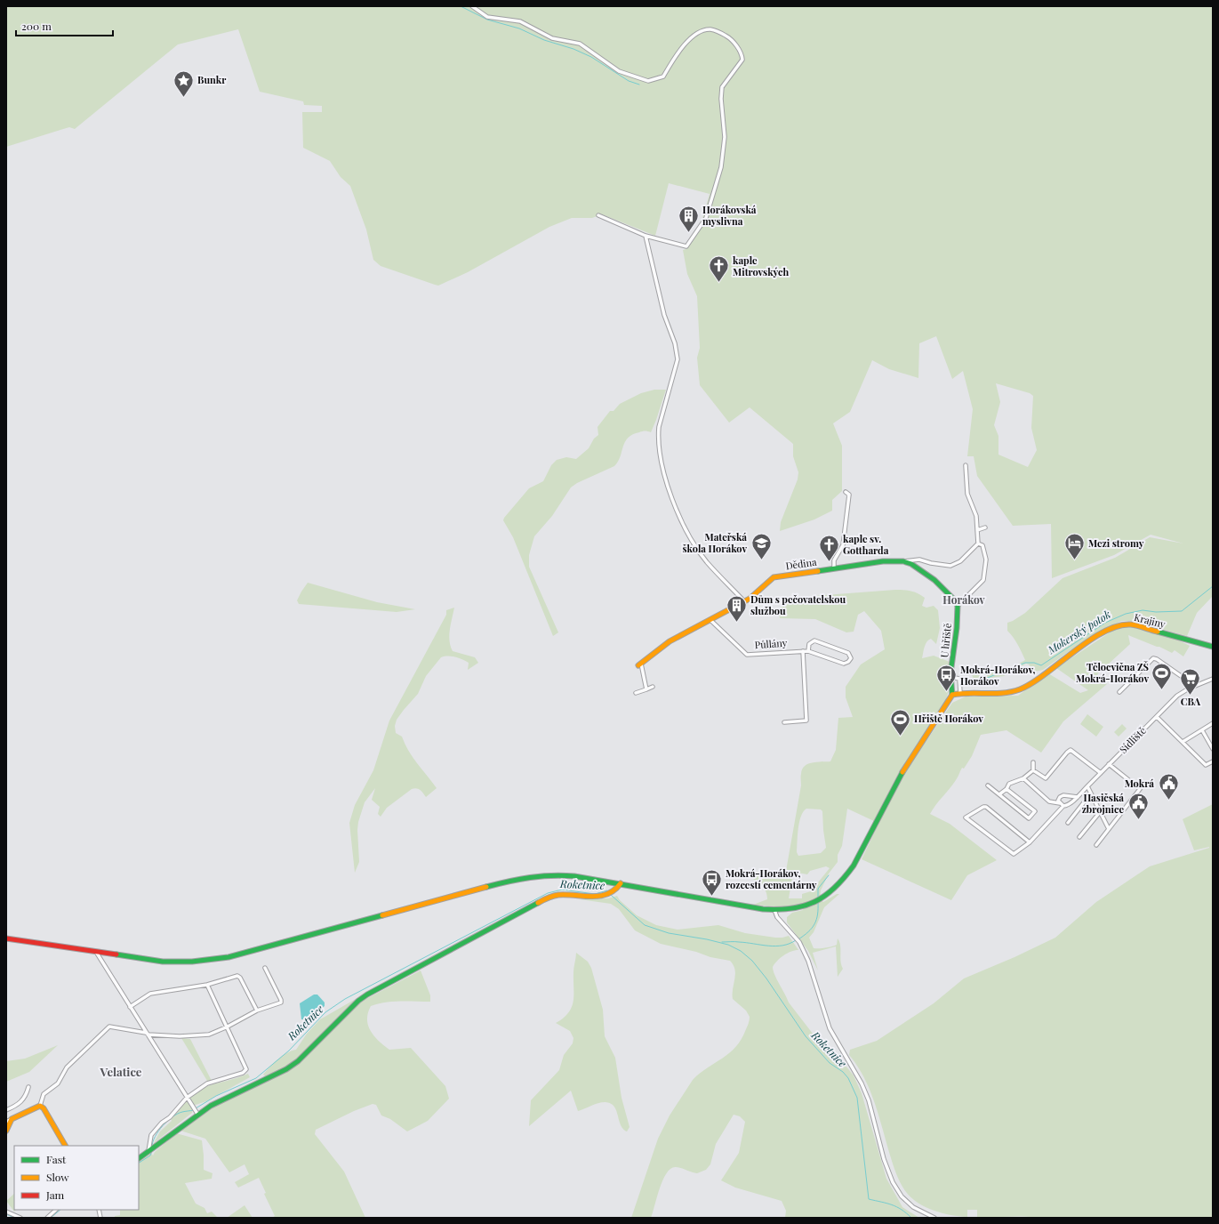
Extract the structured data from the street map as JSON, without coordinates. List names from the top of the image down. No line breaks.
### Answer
{"streets":{"street":["Dědina","Krajiny","U hřiště","Půllány","Sídliště"]},"crossings":[["Dědina","U hřiště"],["Krajiny","U hřiště"]],"districts":["Horákov","Velatice"],"water":["Mokerský potok","Roketnice"],"places":{"place":["Bunkr"],"building":["Horákovská myslivna","Dům s pečovatelskou službou"],"church":["kaple Mitrovských","kaple sv. Gottharda"],"school or university":["Mateřská škola Horákov"],"hotel":["Mezi stromy"],"sports":["Tělocvična ZŠ Mokrá-Horákov","Hřiště Horákov"],"bus stop":["Mokrá-Horákov, Horákov","Mokrá-Horákov, rozcestí cementárny"],"supermarket":["CBA"],"public building":["Mokrá","Hasičská zbrojnice"]},"legend":["Fast","Slow","Jam"],"scale_bar":"200 m"}
